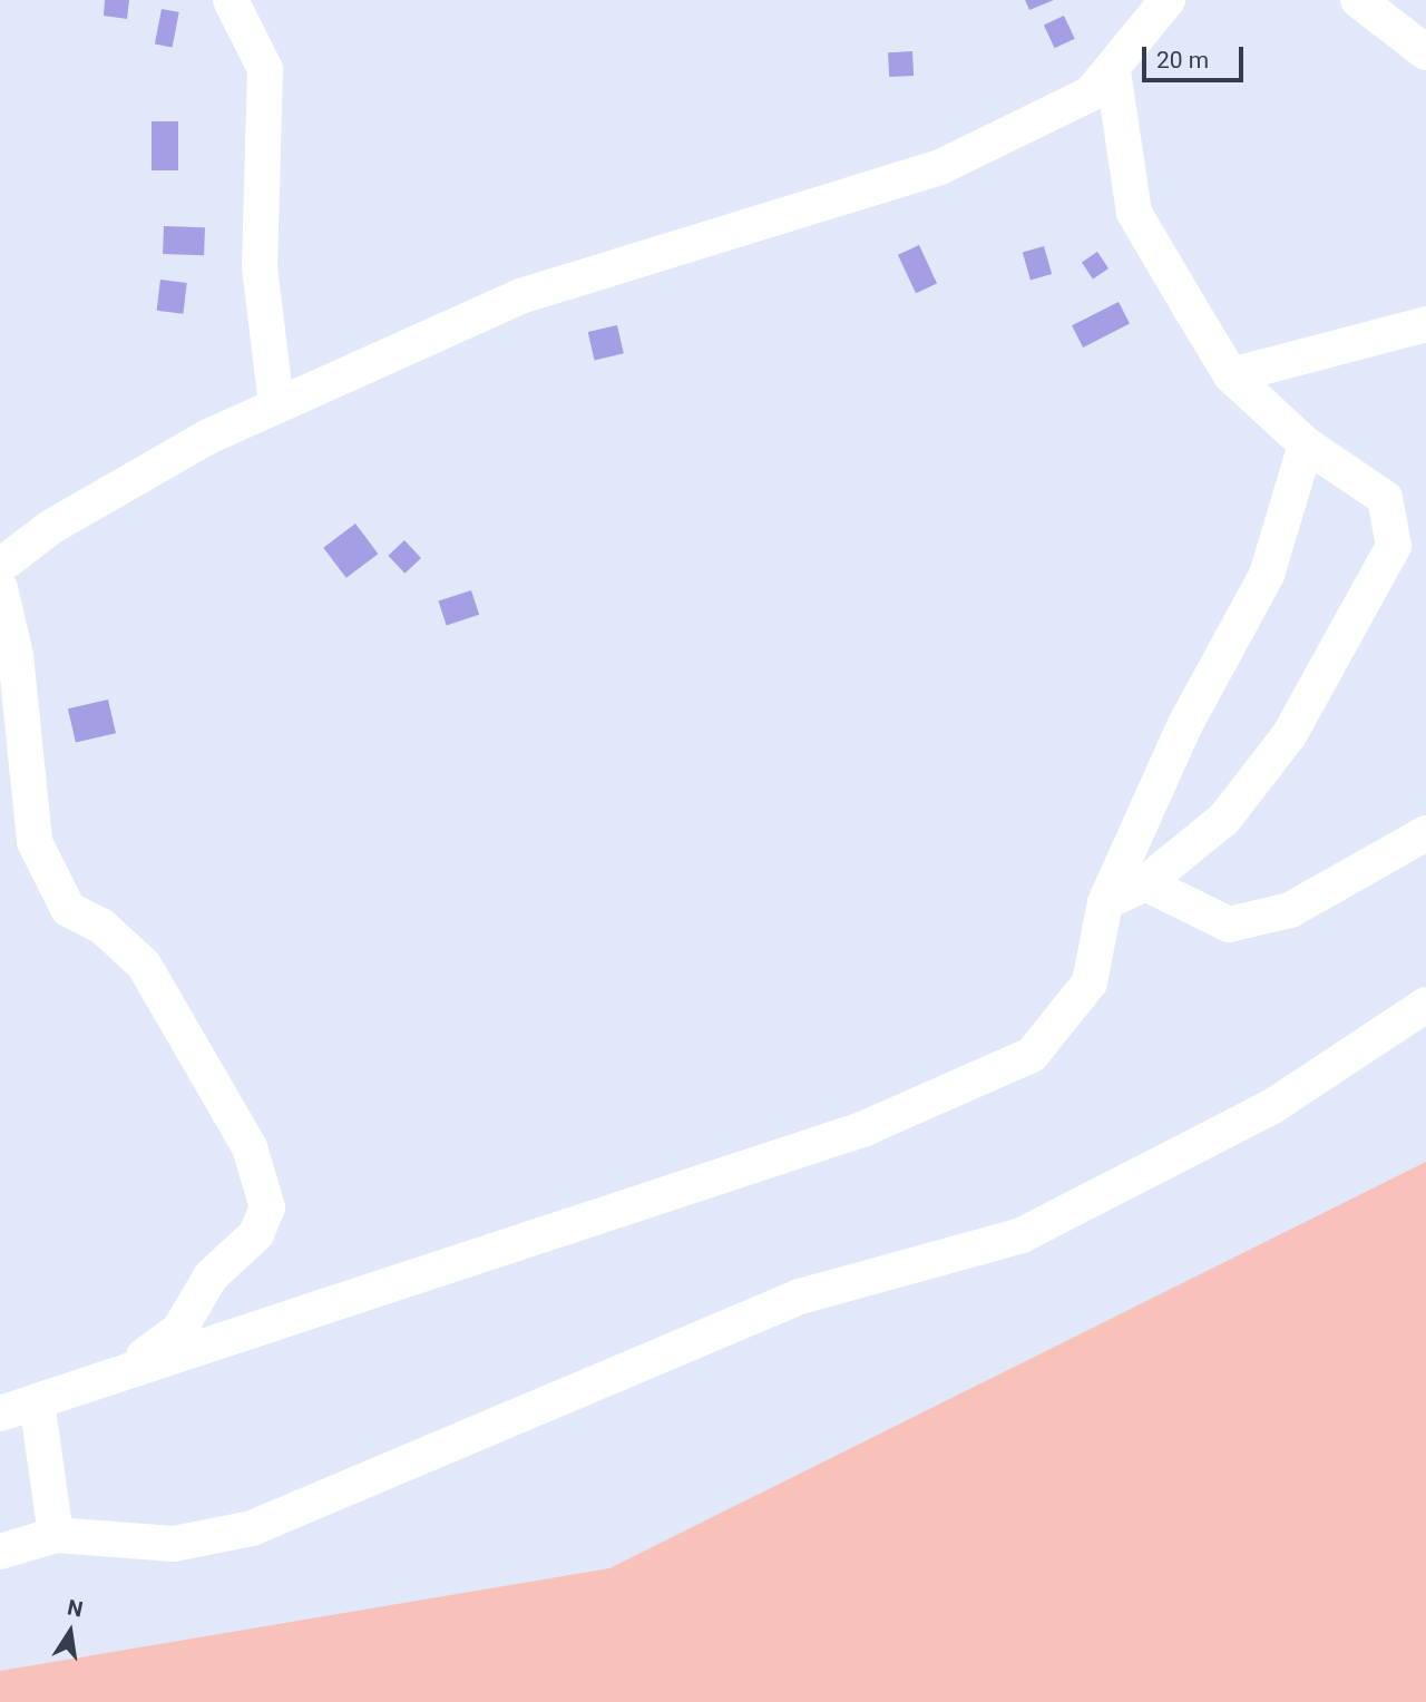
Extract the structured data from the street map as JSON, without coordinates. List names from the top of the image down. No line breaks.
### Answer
{"scale_bar":"20 m","north":"top"}
